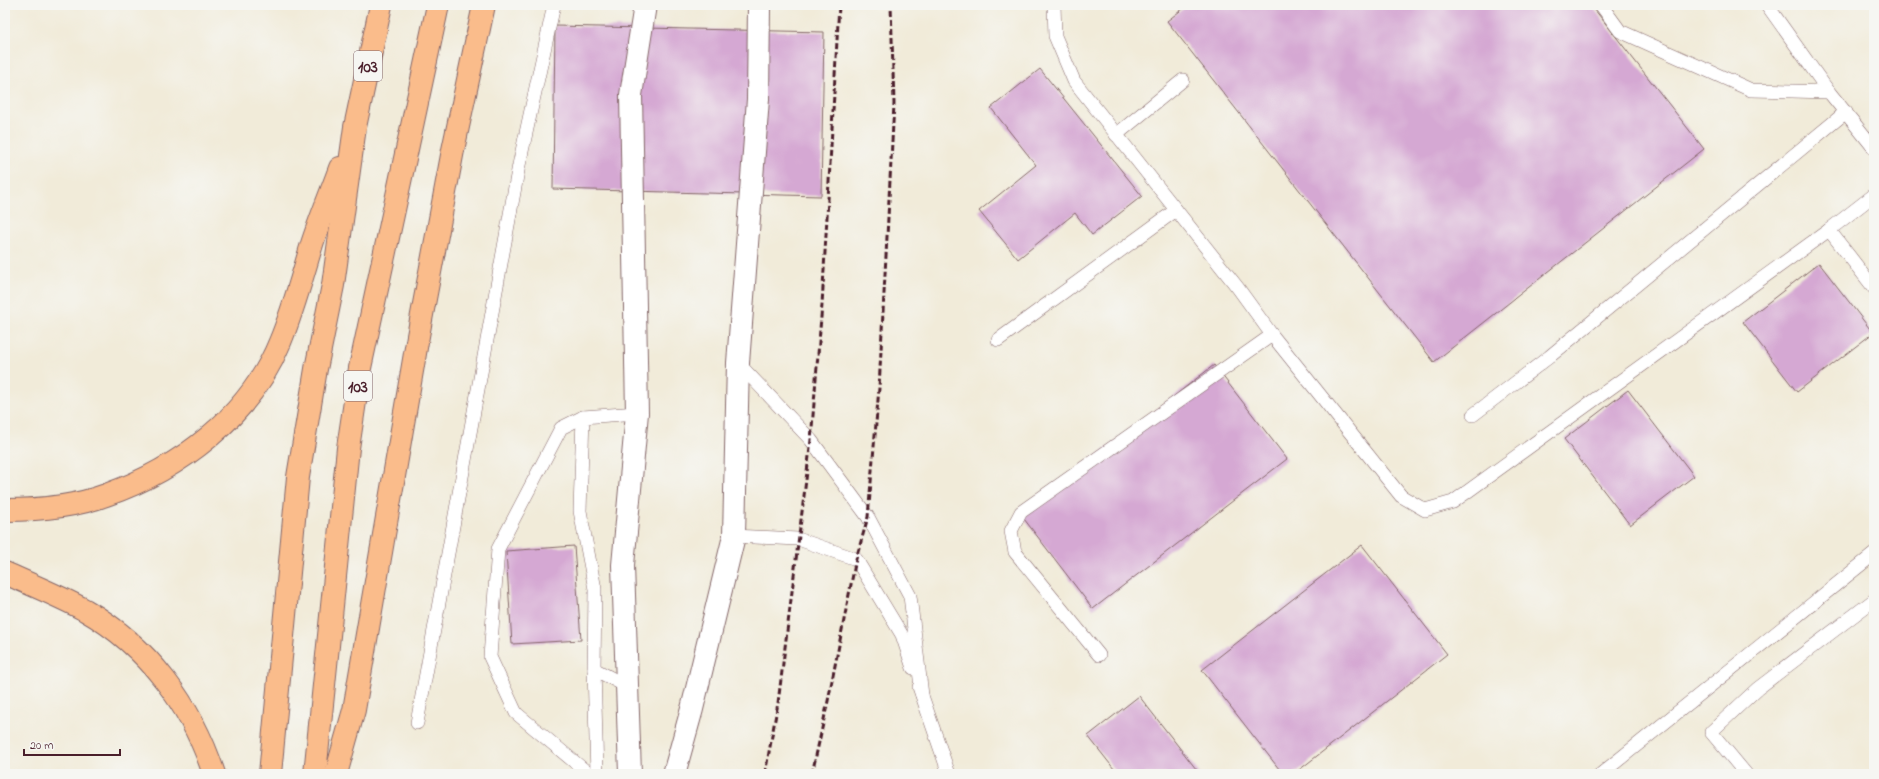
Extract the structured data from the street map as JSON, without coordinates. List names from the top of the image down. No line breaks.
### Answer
{"streets":{"main road":["103"]},"scale_bar":"20 m"}
